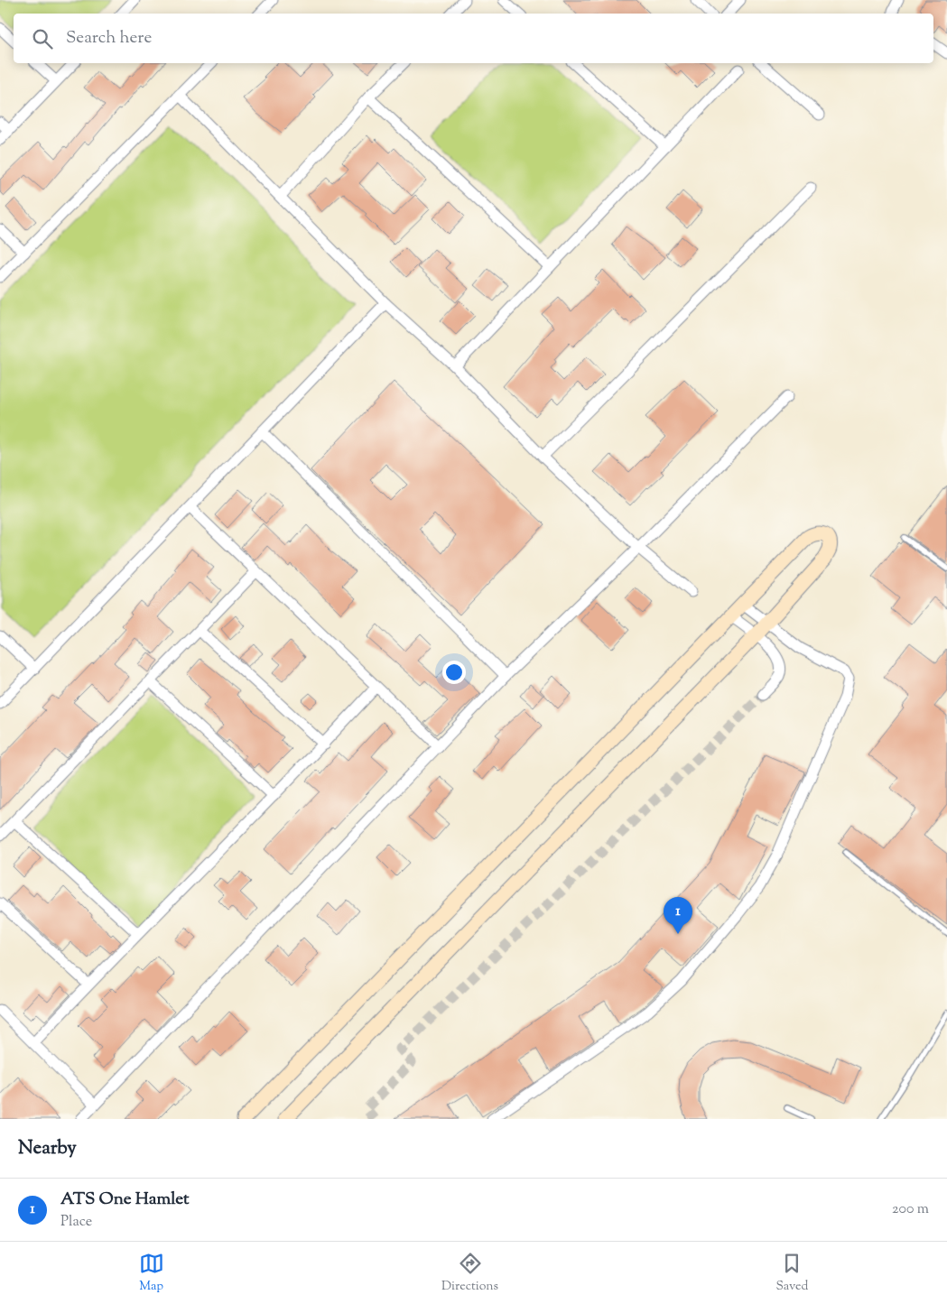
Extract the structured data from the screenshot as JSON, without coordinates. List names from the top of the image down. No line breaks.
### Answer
{"page":{"search":"Search here","pins":"1","heading":"Nearby","list":[{"mark":"1","name":"ATS One Hamlet","note":"Place","value":"200 m"}],"nav":["Map","Directions","Saved"]}}
